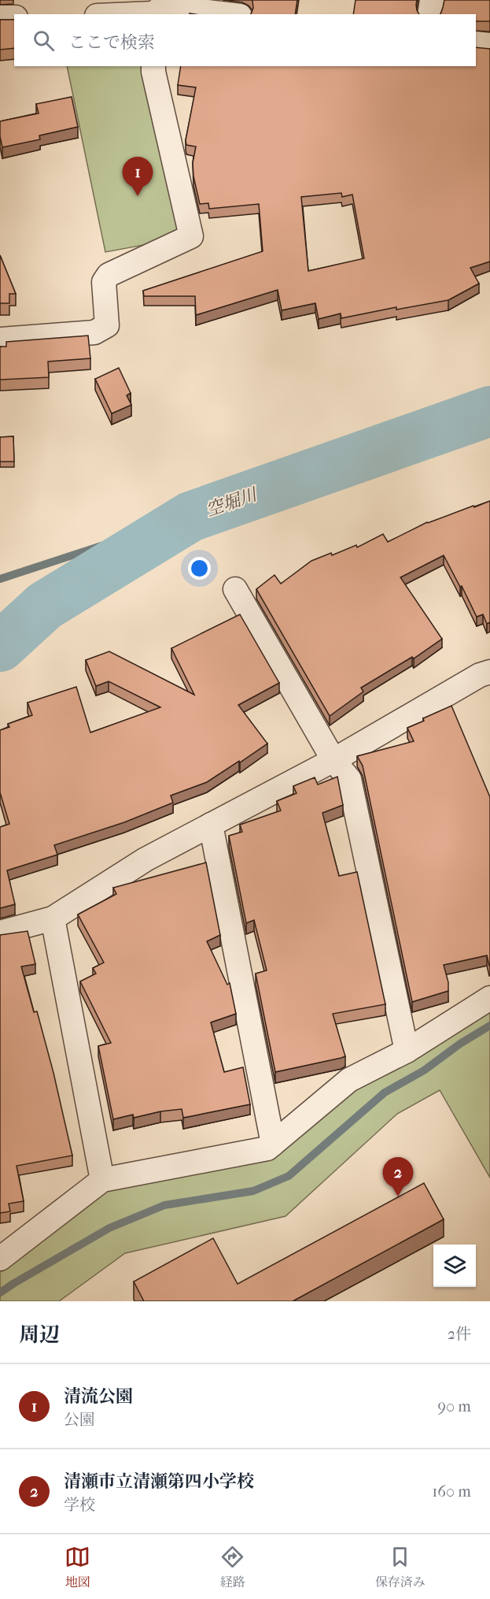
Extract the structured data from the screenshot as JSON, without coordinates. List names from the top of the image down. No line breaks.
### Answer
{"water":["空堀川"],"page":{"search":"ここで検索","pins":["1","2"],"heading":["周辺","2件"],"list":[{"mark":"1","name":"清流公園","note":"公園","value":"90 m"},{"mark":"2","name":"清瀬市立清瀬第四小学校","note":"学校","value":"160 m"}],"nav":["地図","経路","保存済み"]}}
